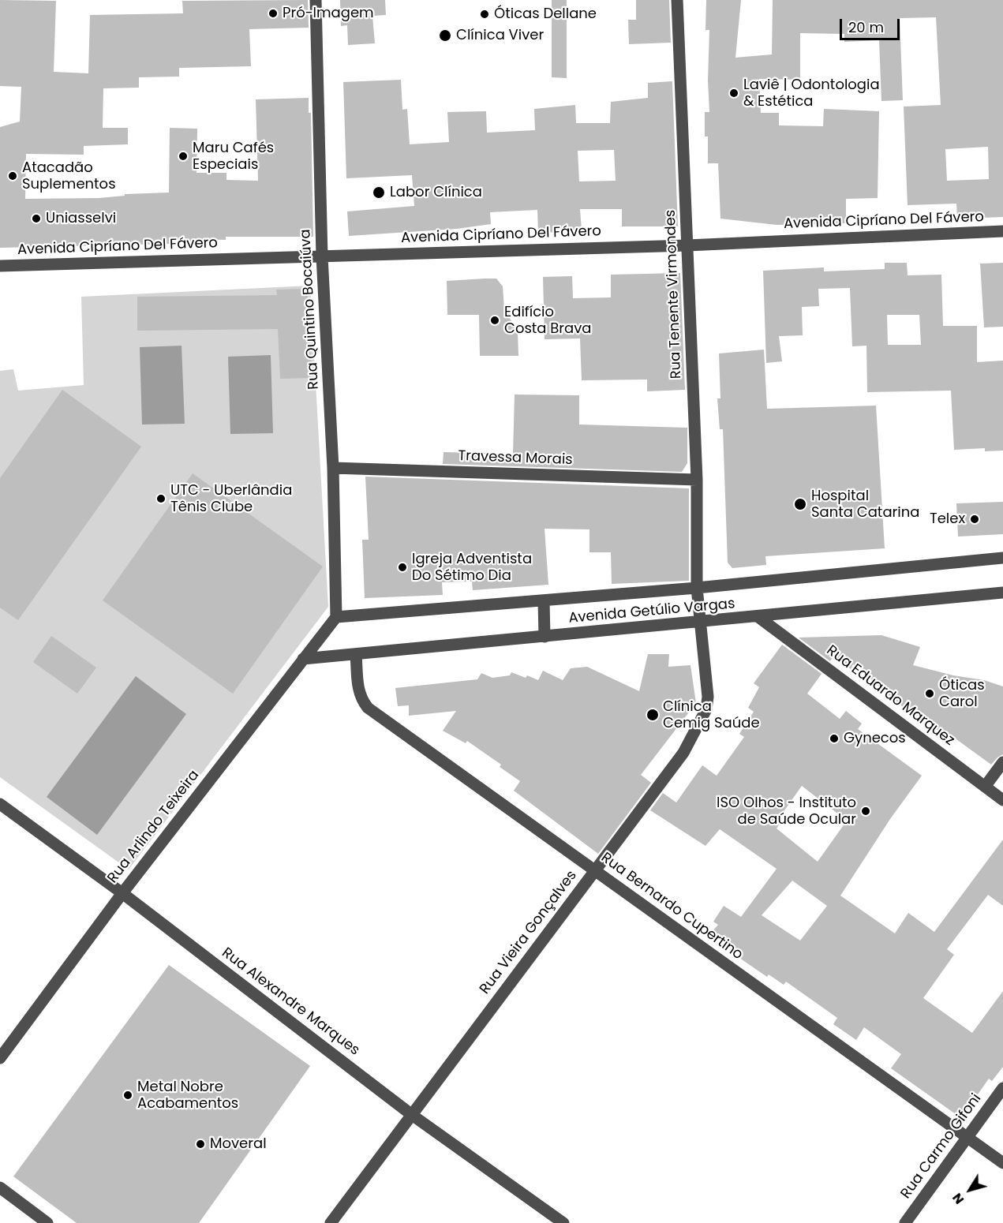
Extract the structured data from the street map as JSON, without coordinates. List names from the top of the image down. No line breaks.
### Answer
{"streets":{"street":["Avenida Cipríano Del Fávero","Rua Tenente Virmondes","Rua Quintino Bocaiúva","Travessa Morais","Avenida Getúlio Vargas","Rua Eduardo Marquez","Rua Arlindo Teixeira","Rua Bernardo Cupertino","Rua Vieira Gonçalves","Rua Alexandre Marques","Rua Carmo Gifoni"]},"crossings":[["Avenida Cipríano Del Fávero","Rua Tenente Virmondes"],["Avenida Cipríano Del Fávero","Rua Quintino Bocaiúva"],["Rua Tenente Virmondes","Travessa Morais"],["Rua Tenente Virmondes","Avenida Getúlio Vargas"],["Rua Tenente Virmondes","Rua Vieira Gonçalves"],["Rua Quintino Bocaiúva","Travessa Morais"],["Rua Quintino Bocaiúva","Avenida Getúlio Vargas"],["Rua Quintino Bocaiúva","Rua Arlindo Teixeira"],["Avenida Getúlio Vargas","Rua Eduardo Marquez"],["Avenida Getúlio Vargas","Rua Arlindo Teixeira"],["Avenida Getúlio Vargas","Rua Bernardo Cupertino"],["Avenida Getúlio Vargas","Rua Vieira Gonçalves"],["Rua Arlindo Teixeira","Rua Alexandre Marques"],["Rua Bernardo Cupertino","Rua Vieira Gonçalves"],["Rua Bernardo Cupertino","Rua Carmo Gifoni"],["Rua Vieira Gonçalves","Rua Alexandre Marques"]],"places":["Pró-Imagem","Óticas Dellane","Clínica Viver","Laviê | Odontologia & Estética","Maru Cafés Especiais","Atacadão Suplementos","Labor Clínica","Uniasselvi","Edifício Costa Brava","UTC - Uberlândia Tênis Clube","Hospital Santa Catarina","Telex","Igreja Adventista Do Sétimo Dia","Óticas Carol","Clínica Cemig Saúde","Gynecos","ISO Olhos - Instituto de Saúde Ocular","Metal Nobre Acabamentos","Moveral"],"scale_bar":"20 m","north":"bottom left"}
